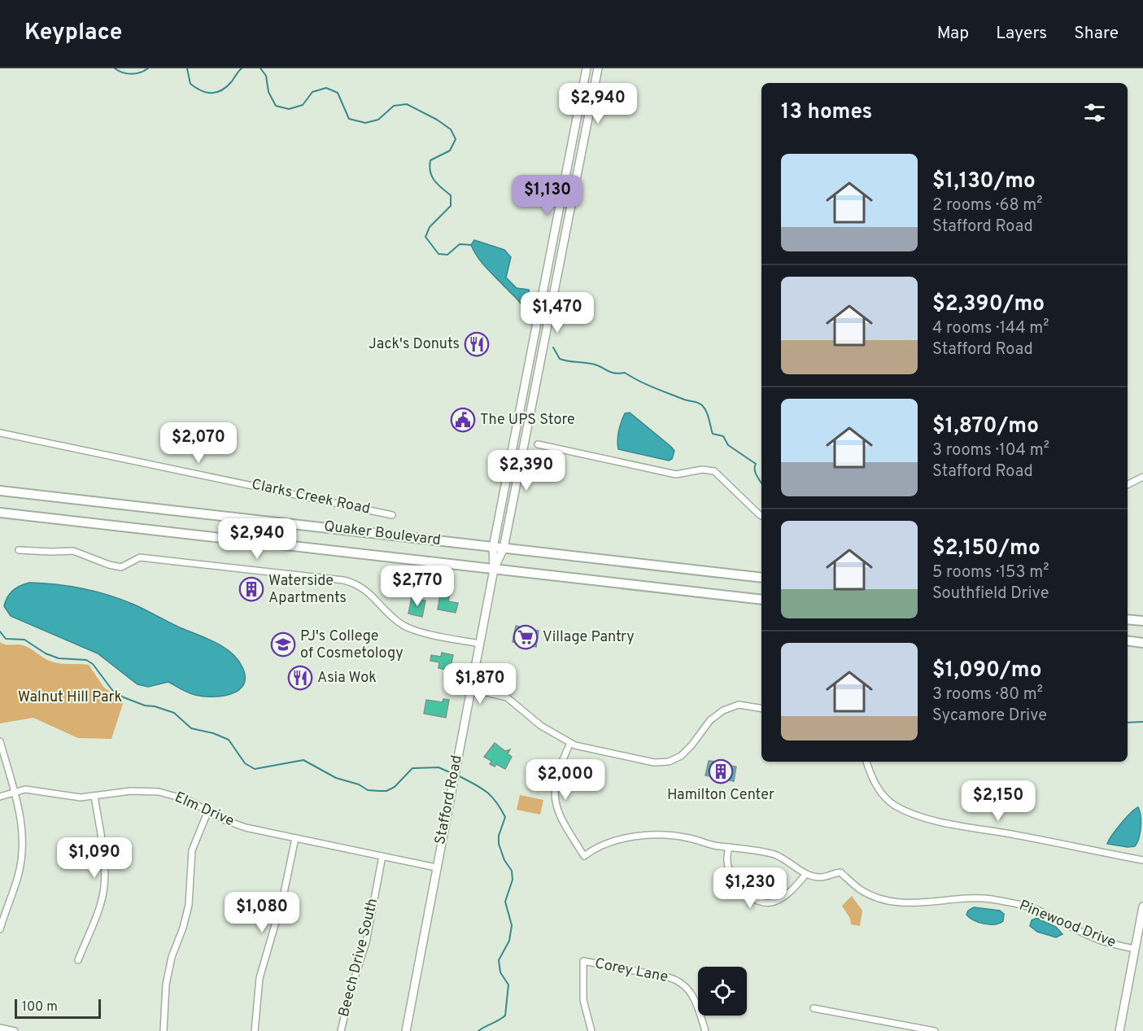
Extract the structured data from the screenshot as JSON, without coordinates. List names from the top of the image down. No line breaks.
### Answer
{"streets":{"main road":["Quaker Boulevard","Stafford Road"],"street":["Clarks Creek Road","Elm Drive","Pinewood Drive","Beech Drive South","Corey Lane"]},"crossings":[["Quaker Boulevard","Stafford Road"],["Stafford Road","Elm Drive"],["Elm Drive","Beech Drive South"]],"parks":["Walnut Hill Park"],"places":{"restaurant":["Jack's Donuts","Asia Wok"],"public building":["The UPS Store"],"building":["Waterside Apartments","Hamilton Center"],"supermarket":["Village Pantry"],"school or university":["PJ's College of Cosmetology"]},"scale_bar":"100 m","page":{"header":"Keyplace","nav":["Map","Layers","Share"],"price":["$2,940","$1,130","$1,470","$2,070","$2,390","$2,940","$2,770","$1,870","$2,000","$2,150","$1,090","$1,230","$1,080"],"heading":"13 homes","list":[{"name":"$1,130/mo","note":"2 rooms · 68 m² · Stafford Road"},{"name":"$2,390/mo","note":"4 rooms · 144 m² · Stafford Road"},{"name":"$1,870/mo","note":"3 rooms · 104 m² · Stafford Road"},{"name":"$2,150/mo","note":"5 rooms · 153 m² · Southfield Drive"},{"name":"$1,090/mo","note":"3 rooms · 80 m² · Sycamore Drive"}],"scale":"100 m"}}
